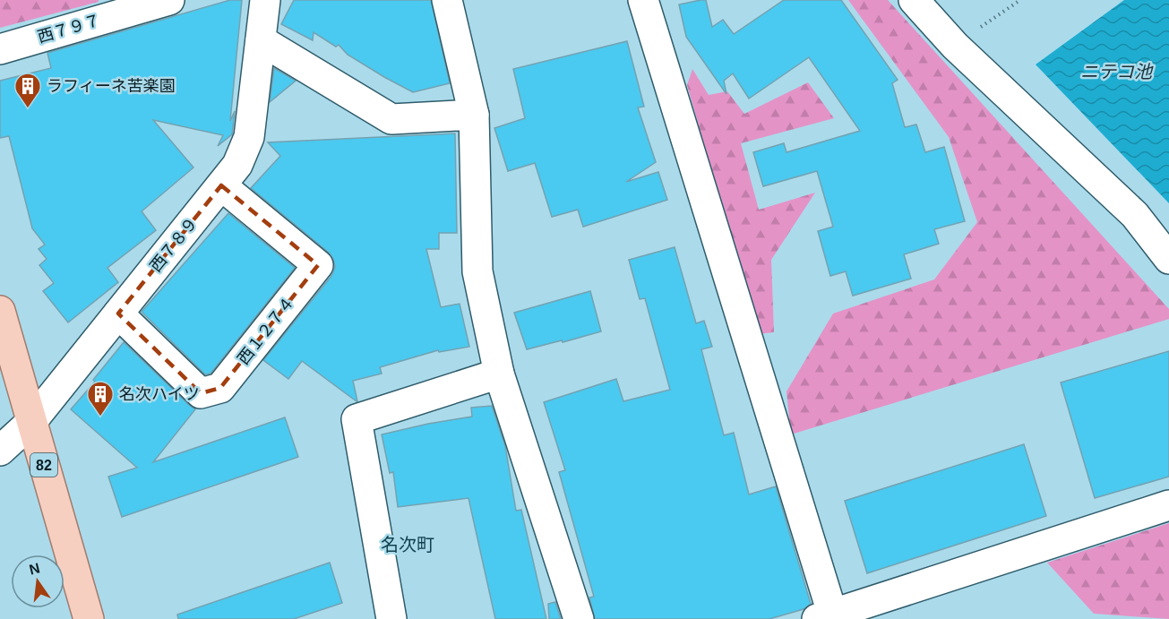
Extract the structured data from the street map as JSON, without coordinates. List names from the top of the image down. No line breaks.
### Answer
{"streets":{"main road":["82"],"street":["西７９７","西７８９","西１２７４"]},"crossings":[["西７８９","西１２７４"],["西７８９","82"]],"districts":["名次町"],"water":["ニテコ池"],"places":{"building":["ラフィーネ苦楽園","名次ハイツ"]},"north":"top"}
